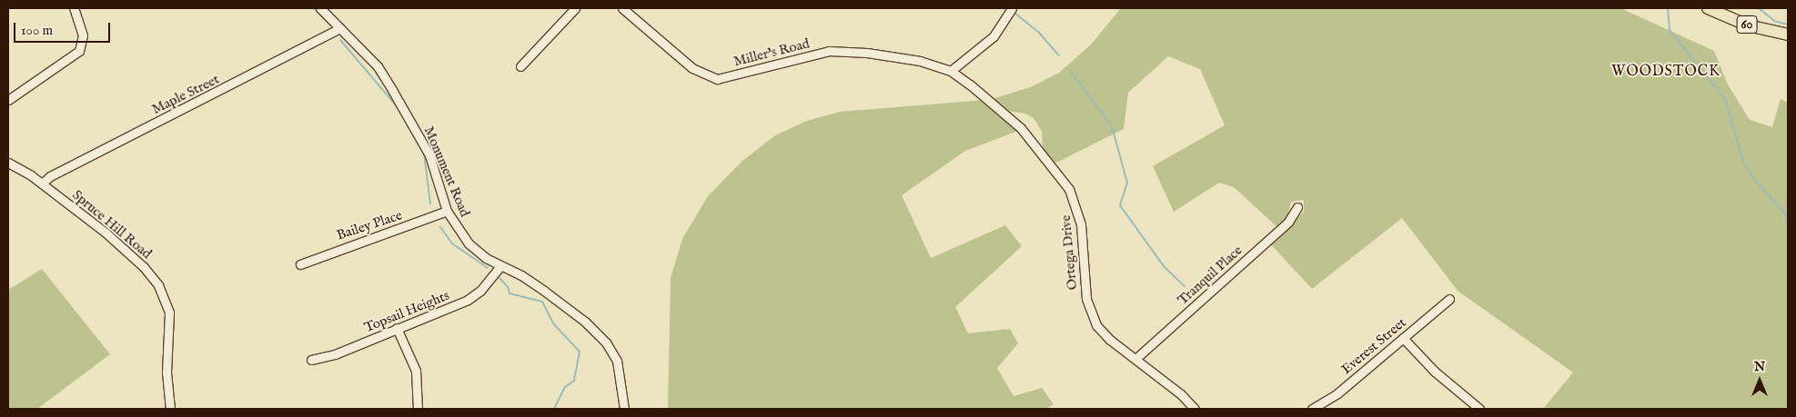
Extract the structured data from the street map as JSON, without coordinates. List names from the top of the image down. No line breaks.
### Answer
{"streets":{"main road":["60"],"street":["Miller's Road","Maple Street","Monument Road","Spruce Hill Road","Bailey Place","Ortega Drive","Tranquil Place","Topsail Heights","Everest Street"]},"crossings":[["Miller's Road","Ortega Drive"],["Maple Street","Monument Road"],["Maple Street","Spruce Hill Road"],["Monument Road","Bailey Place"],["Monument Road","Topsail Heights"],["Ortega Drive","Tranquil Place"]],"districts":["WOODSTOCK"],"scale_bar":"100 m","north":"top"}
